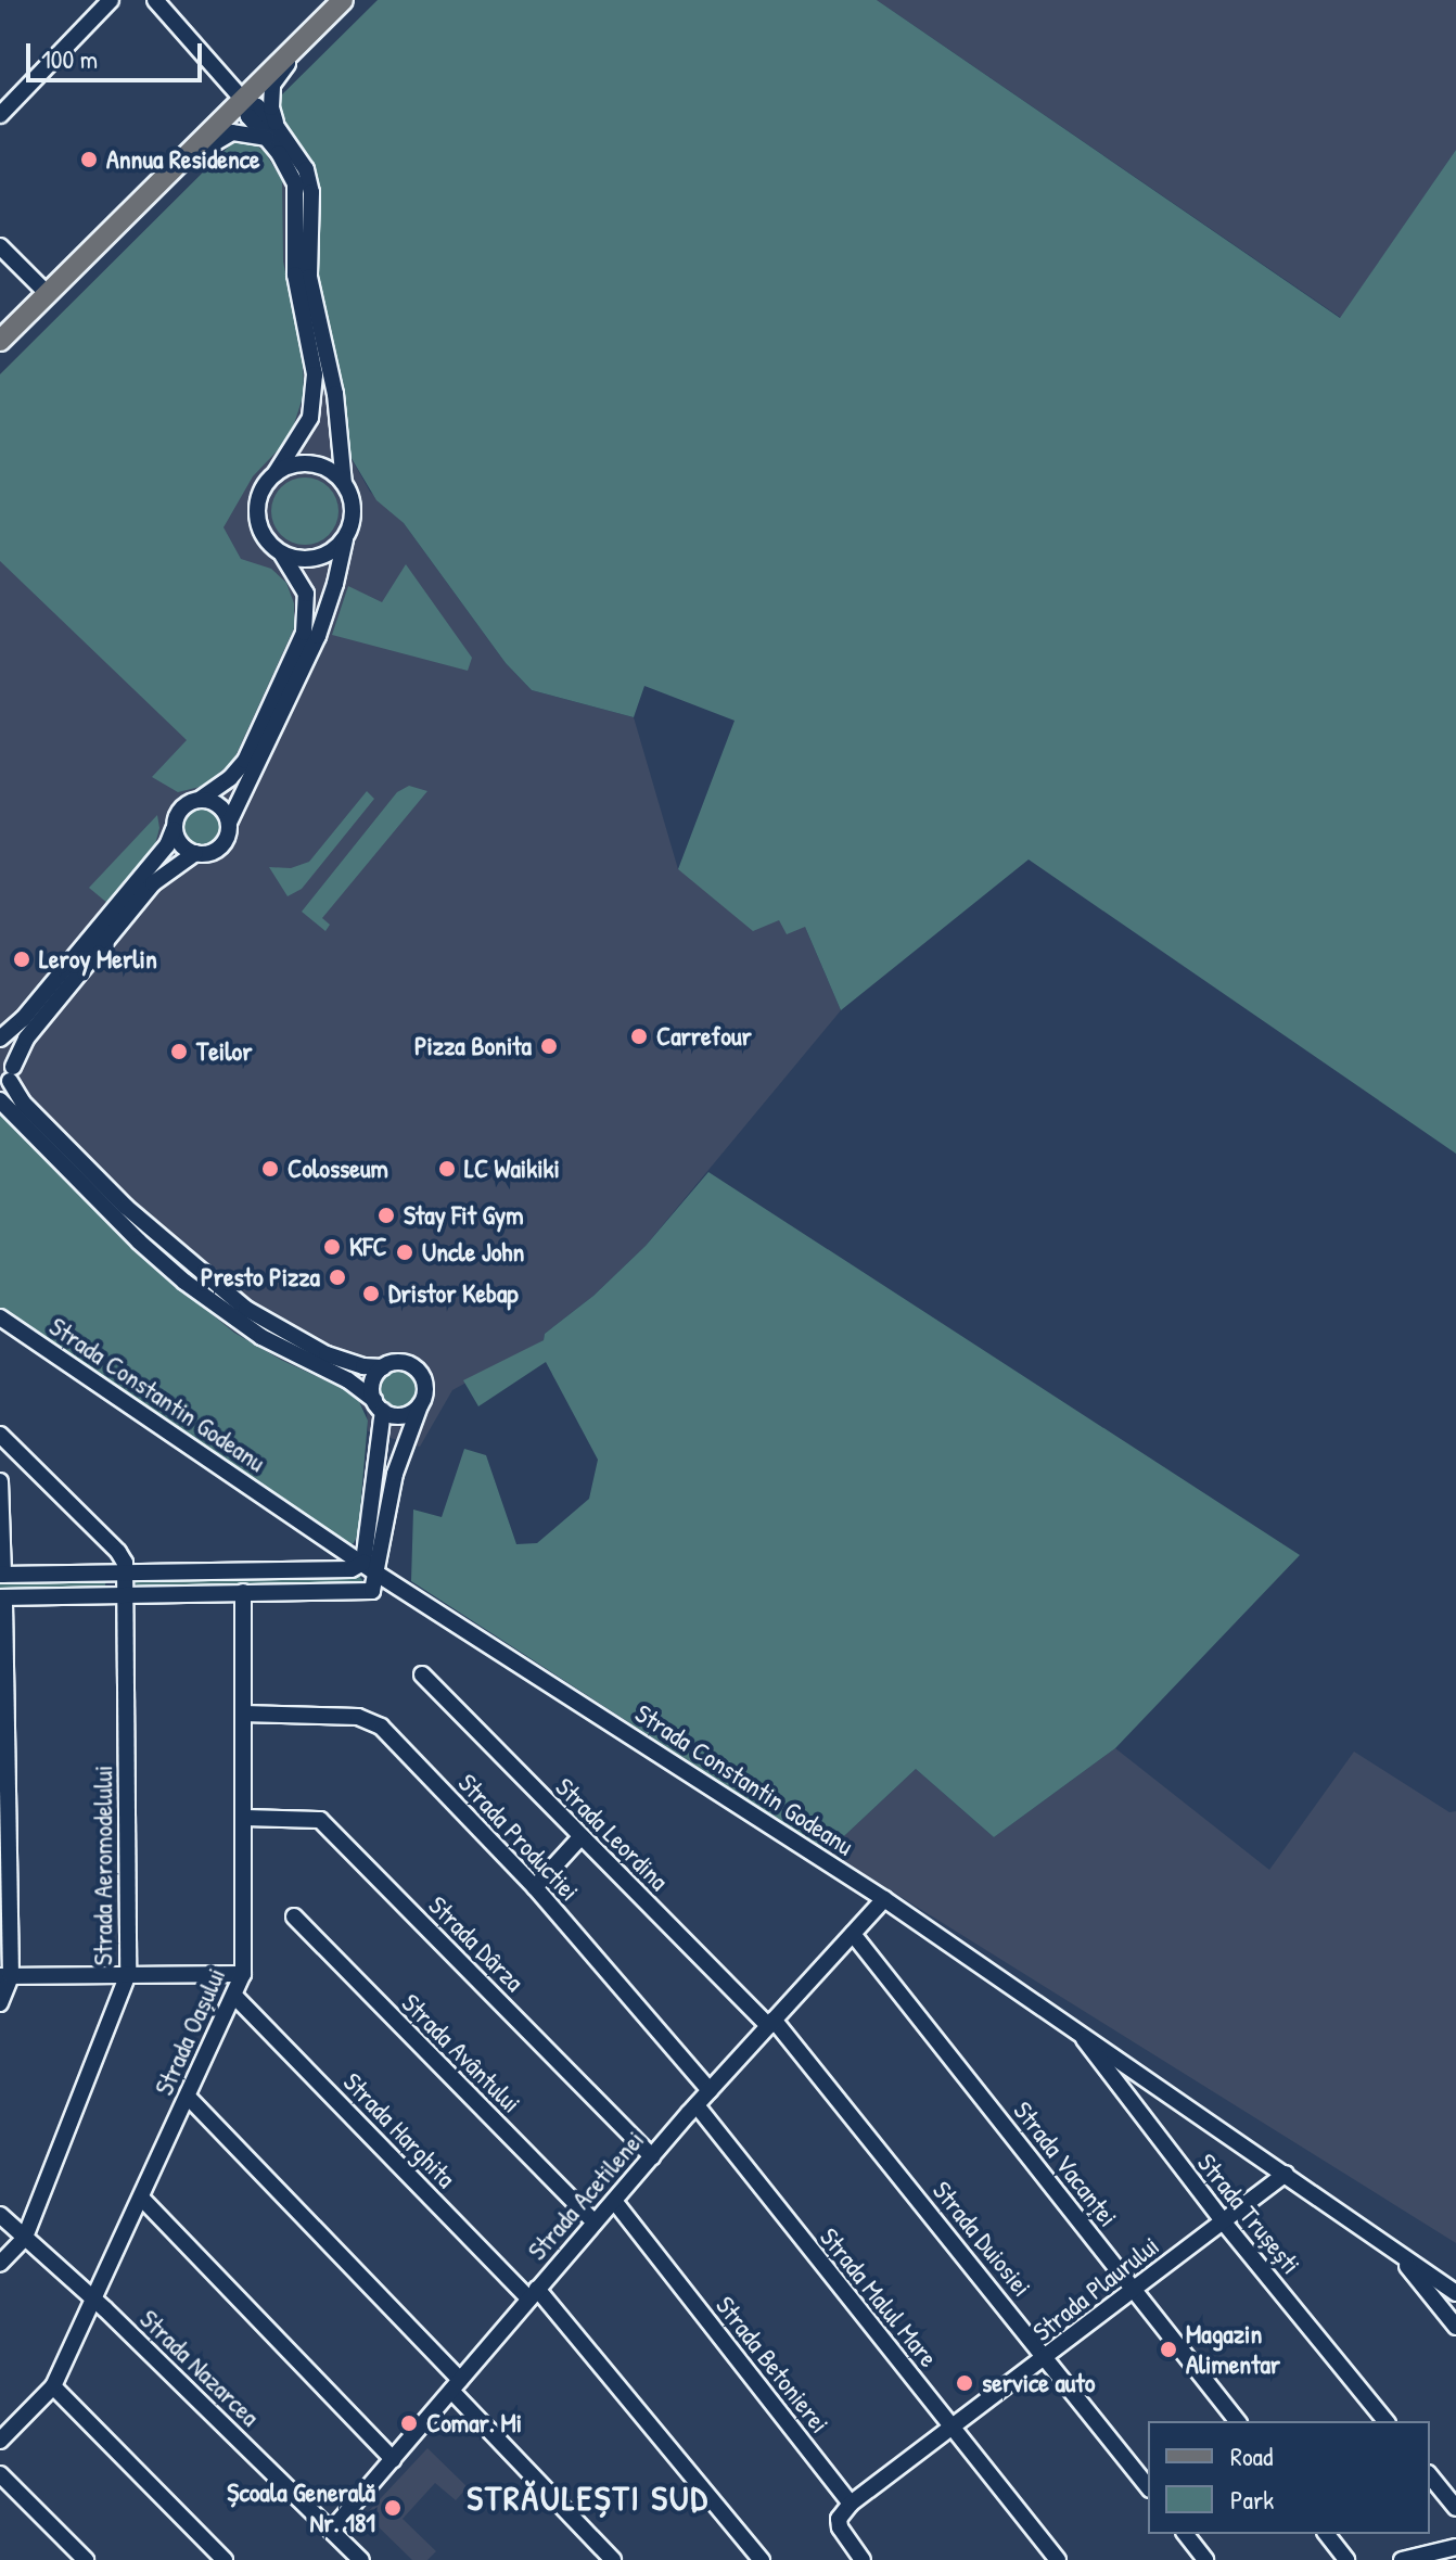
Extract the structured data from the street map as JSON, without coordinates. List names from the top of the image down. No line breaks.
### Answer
{"streets":{"street":["Strada Constantin Godeanu","Strada Leordina","Strada Productiei","Strada Aeromodelului","Strada Dârza","Strada Oașului","Strada Avântului","Strada Harghita","Strada Vacanței","Strada Acetilenei","Strada Trușești","Strada Duiosiei","Strada Plaurului","Strada Malul Mare","Strada Betonierei","Strada Nazarcea"]},"crossings":[["Strada Constantin Godeanu","Strada Acetilenei"],["Strada Constantin Godeanu","Strada Trușești"],["Strada Constantin Godeanu","Strada Plaurului"],["Strada Leordina","Strada Acetilenei"],["Strada Leordina","Strada Duiosiei"],["Strada Productiei","Strada Oașului"],["Strada Productiei","Strada Acetilenei"],["Strada Aeromodelului","Strada Nazarcea"],["Strada Dârza","Strada Oașului"],["Strada Dârza","Strada Acetilenei"],["Strada Oașului","Strada Harghita"],["Strada Oașului","Strada Nazarcea"],["Strada Avântului","Strada Acetilenei"],["Strada Harghita","Strada Acetilenei"],["Strada Vacanței","Strada Acetilenei"],["Strada Vacanței","Strada Plaurului"],["Strada Acetilenei","Strada Duiosiei"],["Strada Acetilenei","Strada Malul Mare"],["Strada Acetilenei","Strada Betonierei"],["Strada Acetilenei","Strada Nazarcea"],["Strada Trușești","Strada Plaurului"],["Strada Duiosiei","Strada Plaurului"],["Strada Plaurului","Strada Malul Mare"],["Strada Plaurului","Strada Betonierei"]],"districts":["STRĂULEȘTI SUD"],"places":["Annua Residence","Leroy Merlin","Carrefour","Pizza Bonita","Teilor","Colosseum","LC Waikiki","Stay Fit Gym","KFC","Uncle John","Presto Pizza","Dristor Kebap","Magazin Alimentar","service auto","Comar. Mi","Școala Generală Nr. 181"],"legend":["Road","Park"],"scale_bar":"100 m"}
